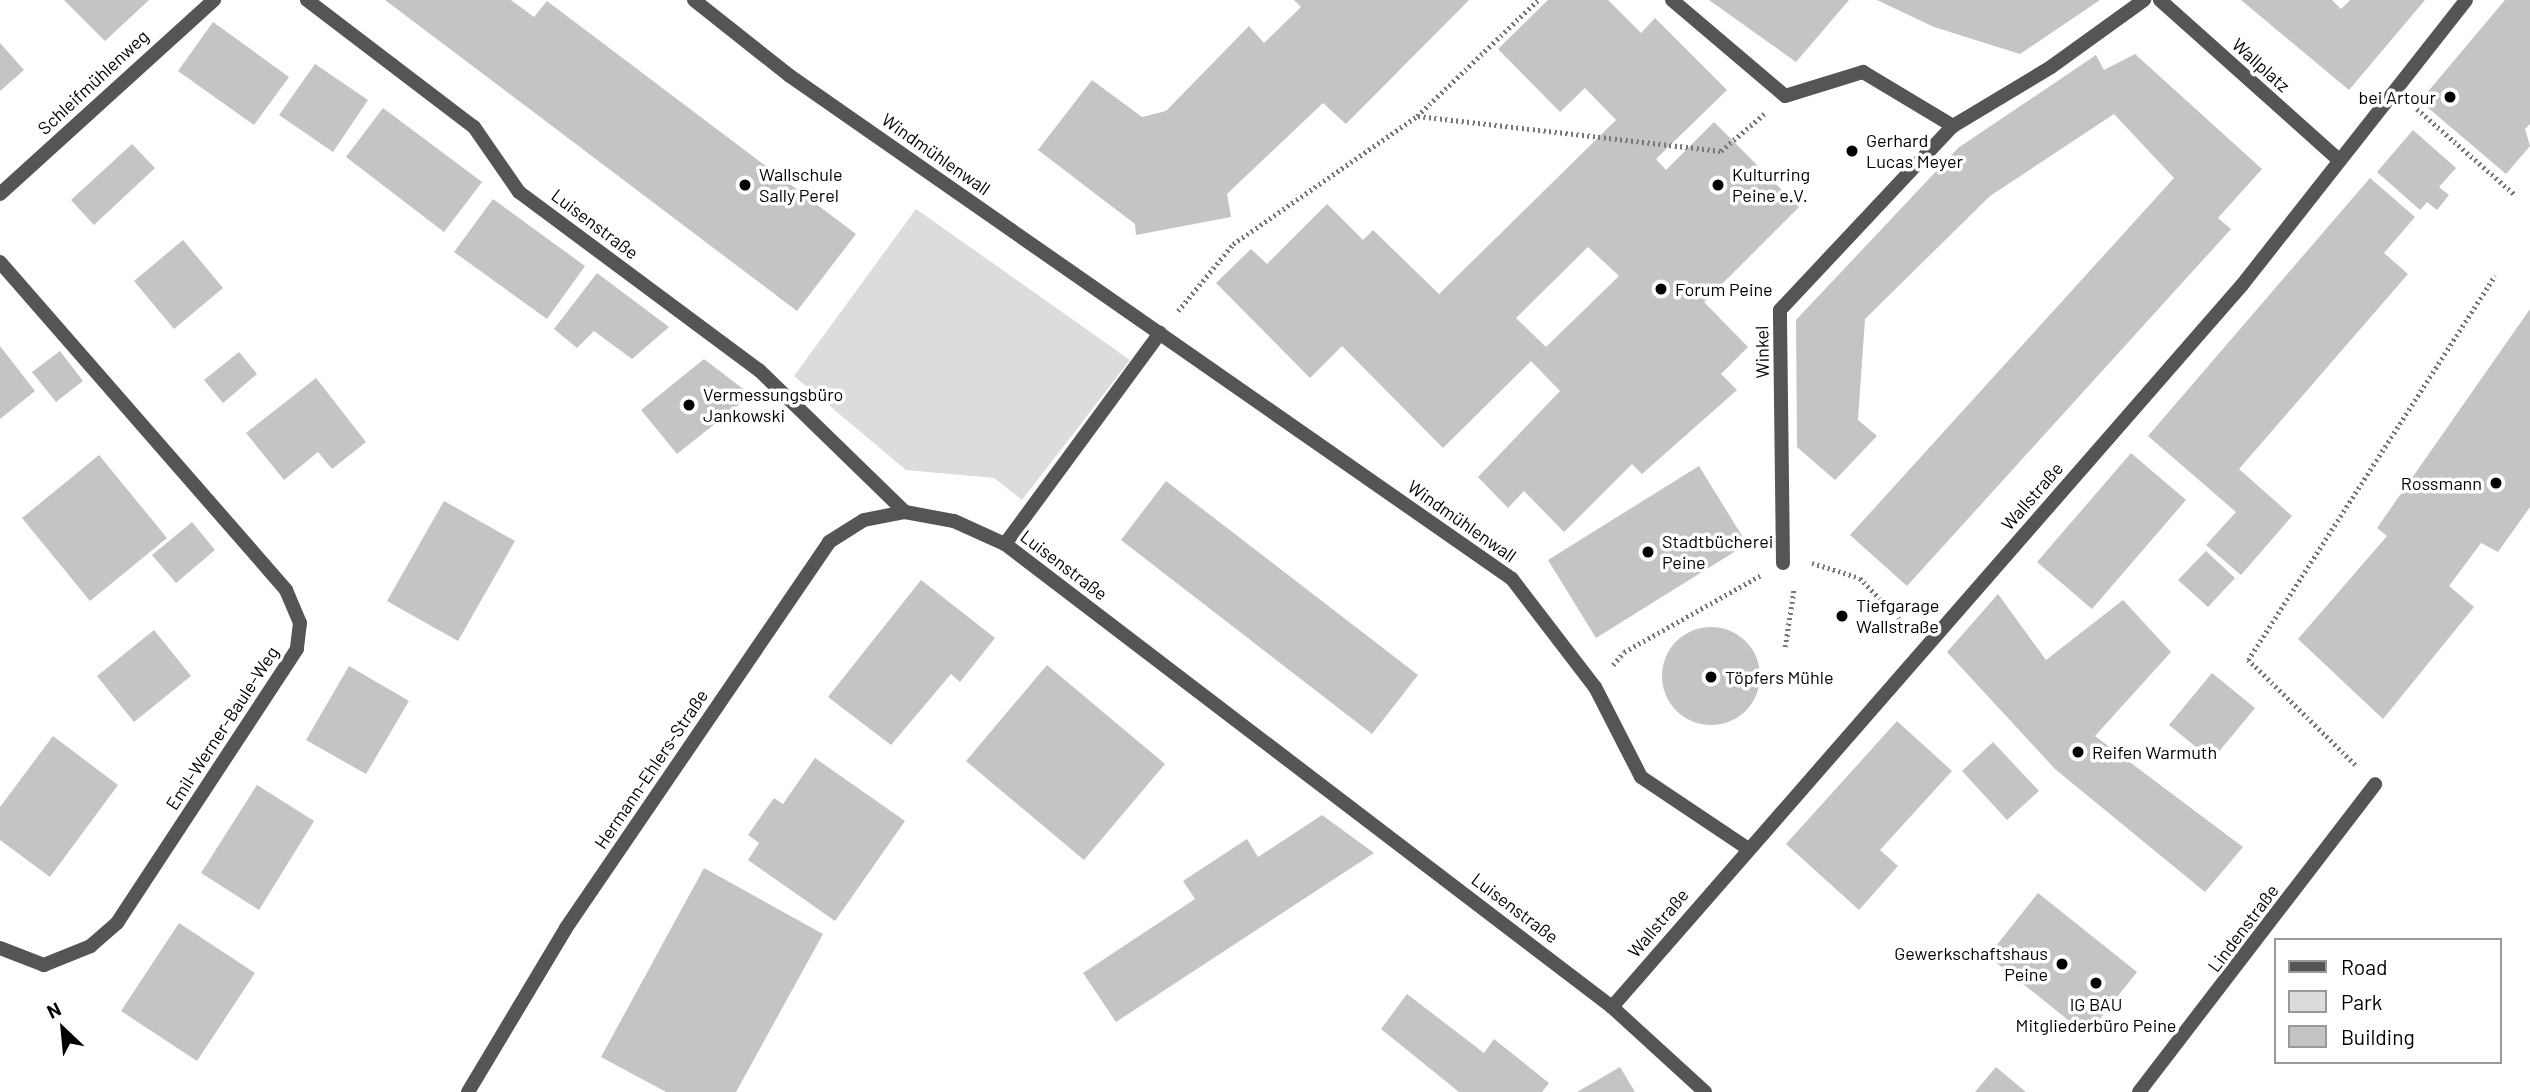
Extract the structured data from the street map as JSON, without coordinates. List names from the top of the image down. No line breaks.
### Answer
{"streets":{"street":["Wallplatz","Schleifmühlenweg","Windmühlenwall","Luisenstraße","Winkel","Wallstraße","Emil-Werner-Baule-Weg","Hermann-Ehlers-Straße","Lindenstraße"]},"crossings":[["Wallplatz","Wallstraße"],["Windmühlenwall","Wallstraße"],["Luisenstraße","Wallstraße"],["Luisenstraße","Hermann-Ehlers-Straße"]],"places":["bei Artour","Gerhard Lucas Meyer","Wallschule Sally Perel","Kulturring Peine e.V.","Forum Peine","Vermessungsbüro Jankowski","Rossmann","Stadtbücherei Peine","Tiefgarage Wallstraße","Töpfers Mühle","Reifen Warmuth","Gewerkschaftshaus Peine","IG BAU Mitgliederbüro Peine"],"legend":["Road","Park","Building"],"north":"top left"}
